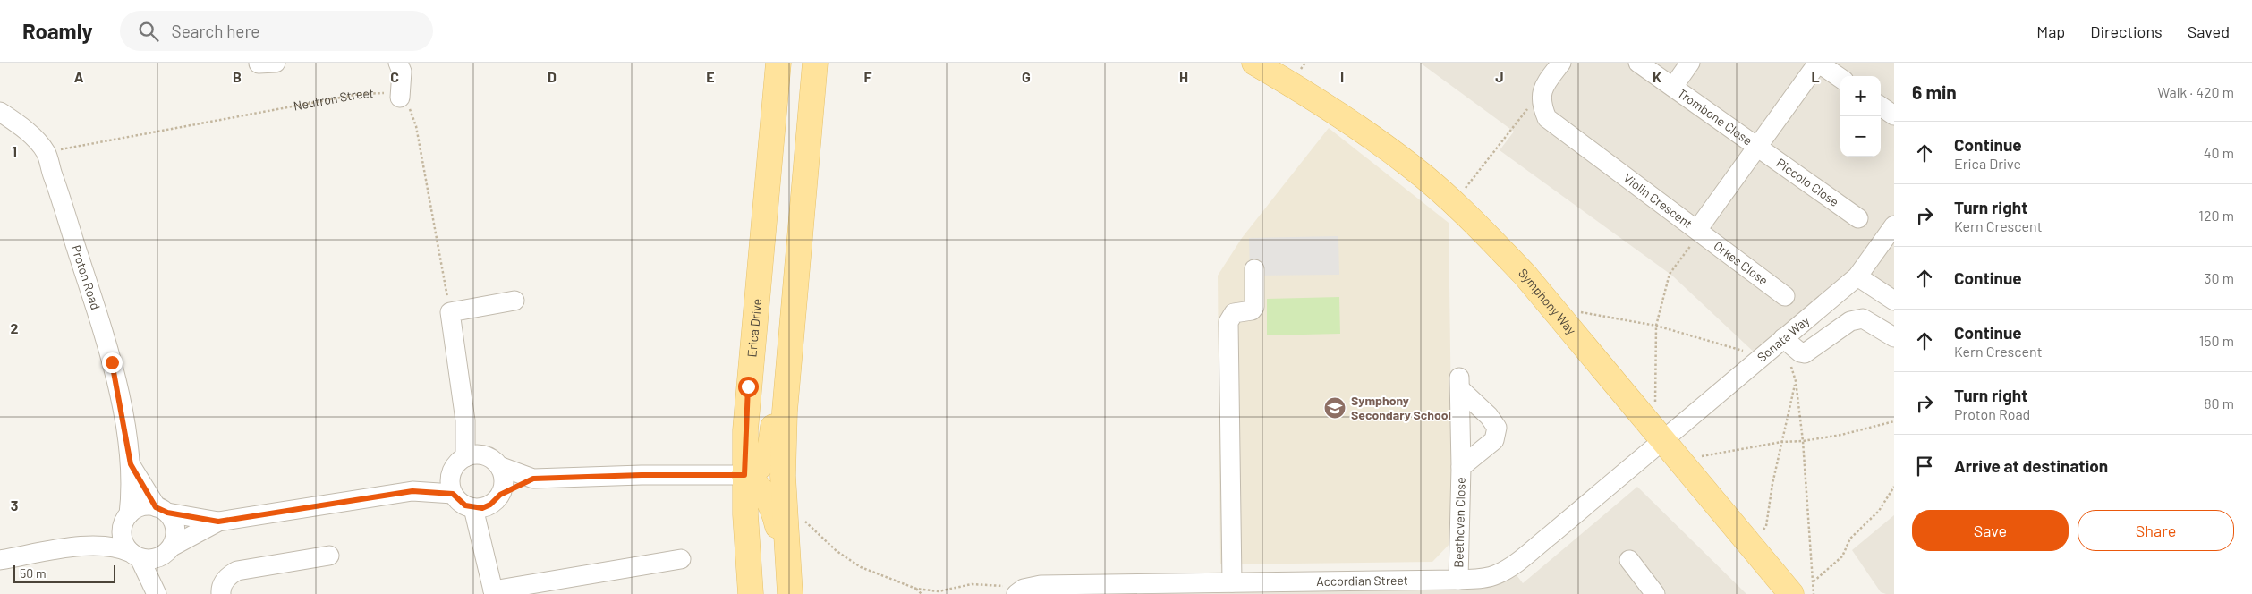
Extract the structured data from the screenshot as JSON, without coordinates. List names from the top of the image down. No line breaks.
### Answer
{"streets":{"main road":["Symphony Way","Erica Drive"],"street":["Trombone Close","Piccolo Close","Violin Crescent","Orkes Close","Proton Road","Sonata Way","Beethoven Close","Accordian Street"],"path":["Neutron Street"]},"crossings":[["Neutron Street","Proton Road"],["Trombone Close","Piccolo Close"],["Trombone Close","Violin Crescent"],["Piccolo Close","Violin Crescent"],["Violin Crescent","Orkes Close"],["Symphony Way","Sonata Way"],["Symphony Way","Accordian Street"],["Sonata Way","Accordian Street"],["Beethoven Close","Accordian Street"]],"places":{"school or university":["Symphony Secondary School"]},"scale_bar":"50 m","page":{"header":"Roamly","search":"Search here","nav":["Map","Directions","Saved"],"heading":["6 min","Walk · 420 m"],"map_buttons":["+","−"],"list":[["Continue","Erica Drive","40 m"],["Turn right","Kern Crescent","120 m"],["Continue","30 m"],["Continue","Kern Crescent","150 m"],["Turn right","Proton Road","80 m"],"Arrive at destination"],"buttons":["Save","Share"],"scale":"50 m"},"grid":{"columns":["A","B","C","D","E","F","G","H","I","J","K","L"],"rows":["1","2","3"]}}
